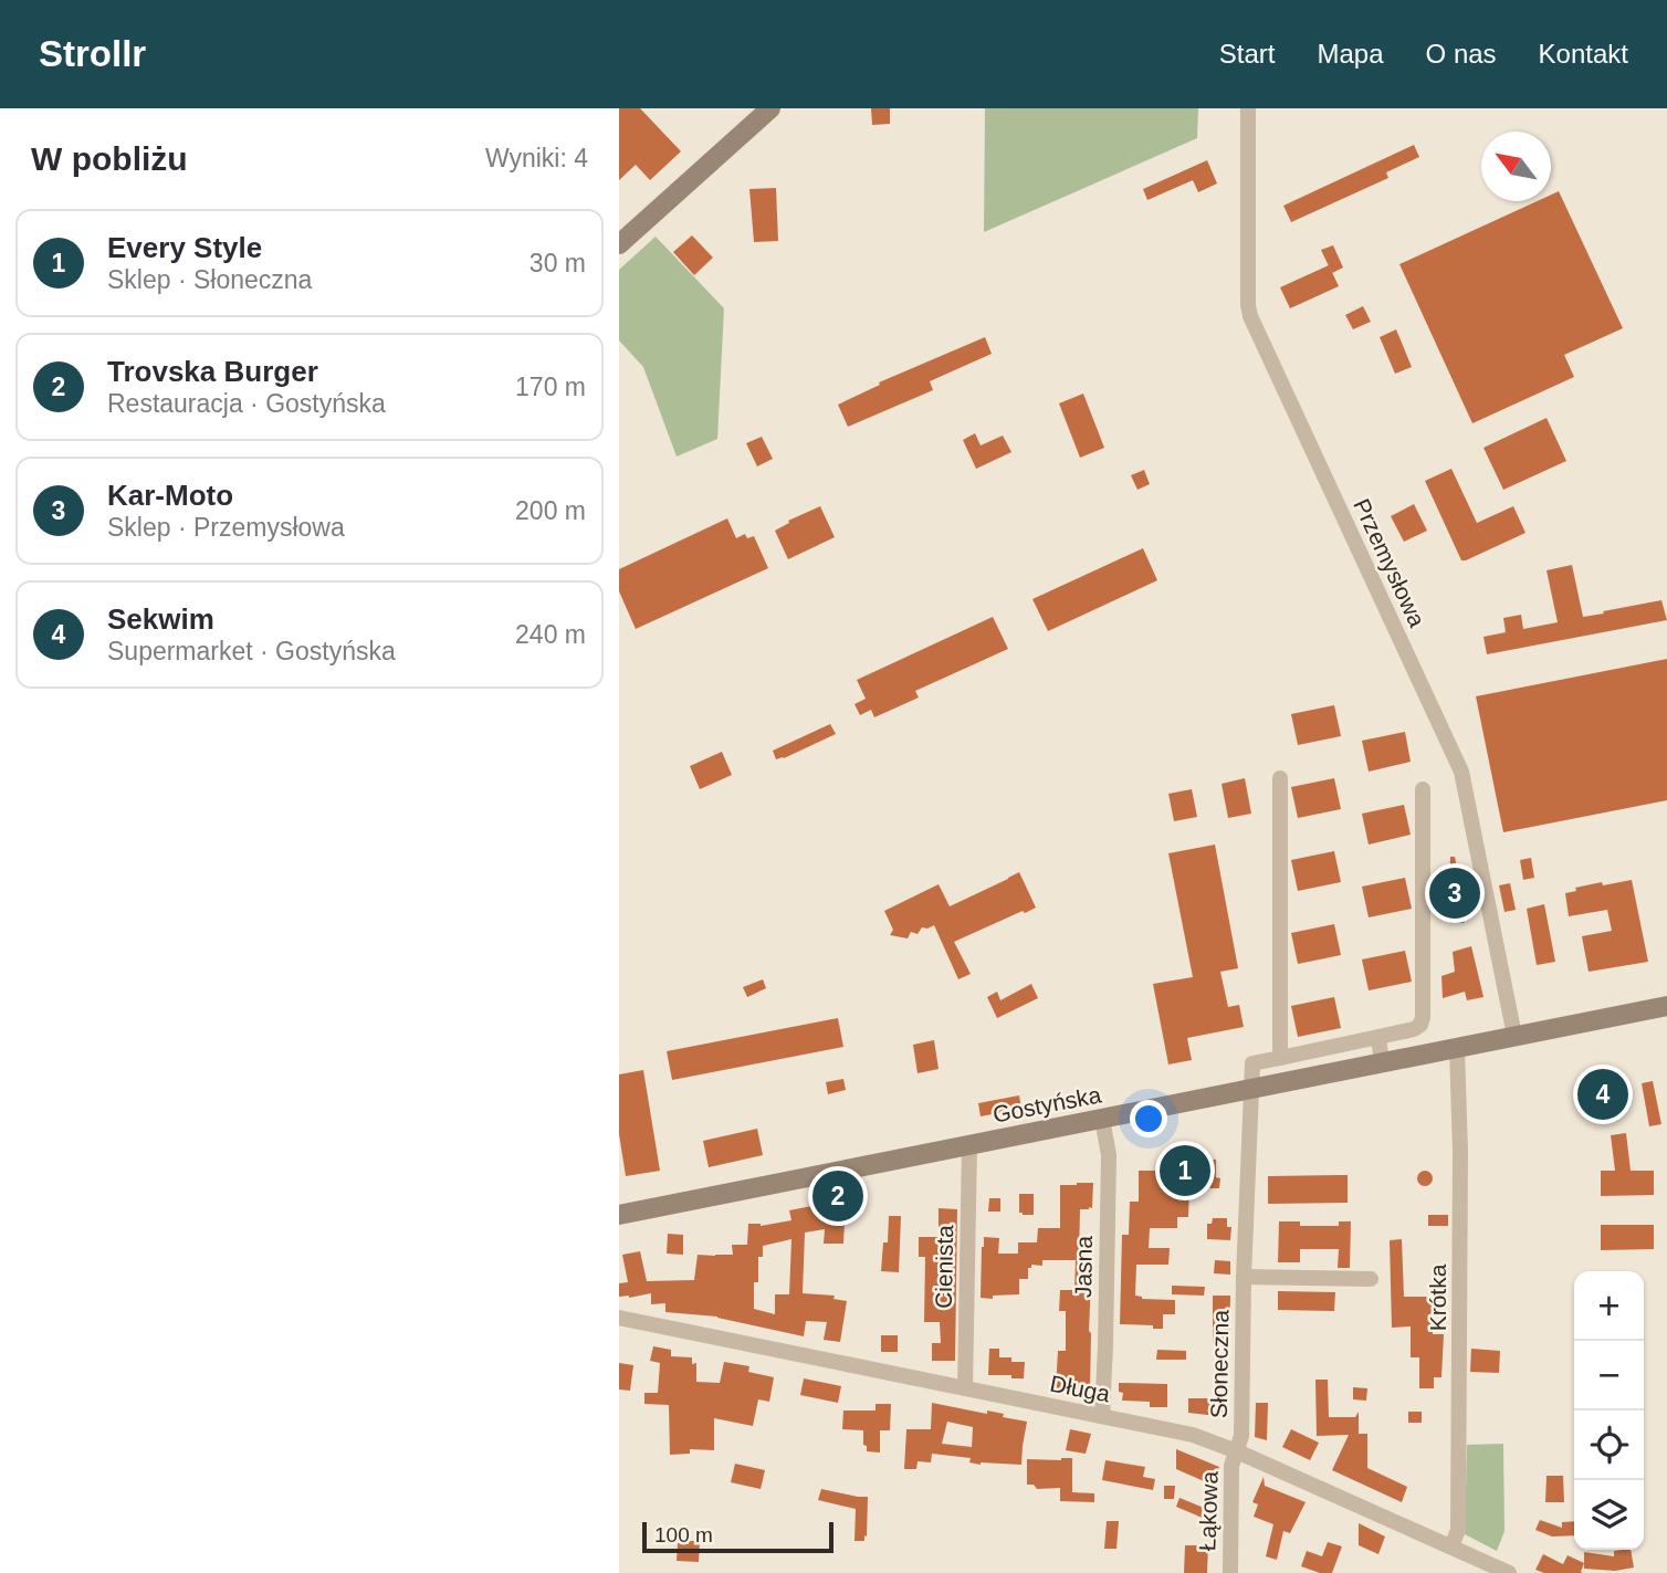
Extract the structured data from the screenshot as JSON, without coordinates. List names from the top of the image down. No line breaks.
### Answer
{"streets":{"main road":["Gostyńska"],"street":["Przemysłowa","Cienista","Jasna","Krótka","Słoneczna","Długa","Łąkowa"]},"crossings":[["Przemysłowa","Gostyńska"],["Gostyńska","Cienista"],["Gostyńska","Jasna"],["Gostyńska","Krótka"],["Gostyńska","Słoneczna"],["Cienista","Długa"],["Jasna","Długa"],["Krótka","Długa"],["Słoneczna","Długa"],["Słoneczna","Łąkowa"],["Długa","Łąkowa"]],"scale_bar":"100 m","north":"top left","page":{"header":"Strollr","nav":["Start","Mapa","O nas","Kontakt"],"heading":["W pobliżu","Wyniki: 4"],"list":[{"mark":"1","name":"Every Style","note":"Sklep · Słoneczna","value":"30 m"},{"mark":"2","name":"Trovska Burger","note":"Restauracja · Gostyńska","value":"170 m"},{"mark":"3","name":"Kar-Moto","note":"Sklep · Przemysłowa","value":"200 m"},{"mark":"4","name":"Sekwim","note":"Supermarket · Gostyńska","value":"240 m"}],"pins":["3","4","1","2"],"map_buttons":["+","−"],"scale":"100 m"}}
